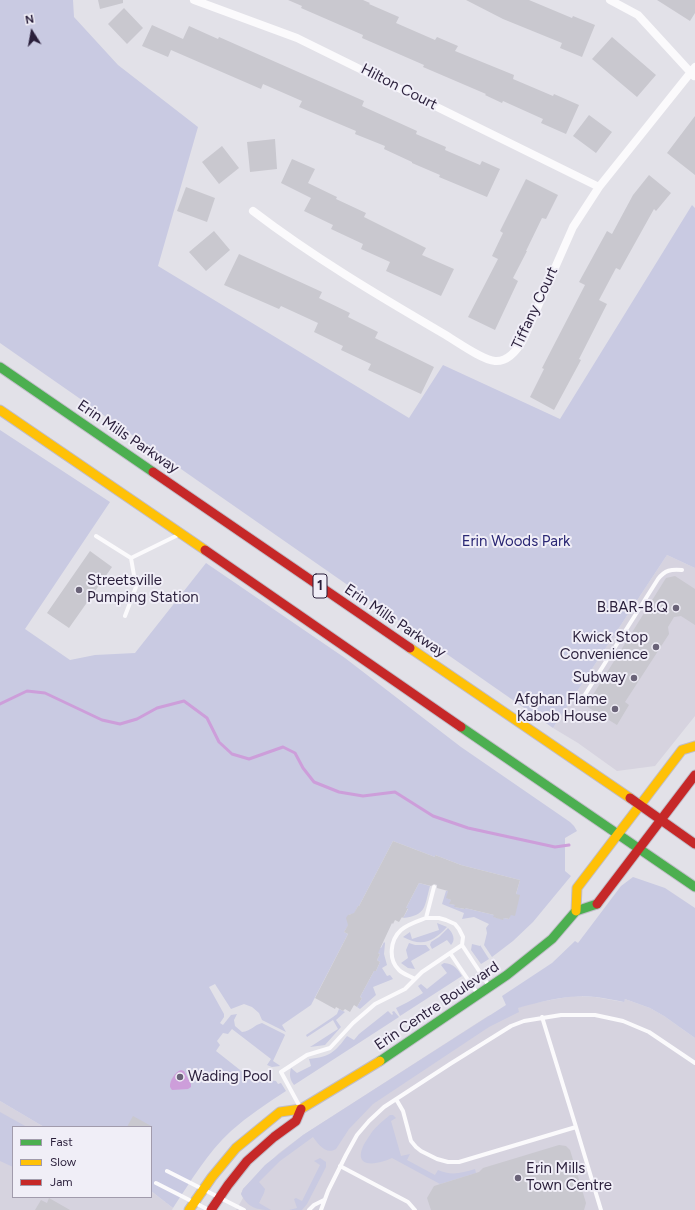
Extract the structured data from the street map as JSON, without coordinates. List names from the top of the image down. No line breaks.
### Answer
{"streets":{"main road":["Erin Mills Parkway","1","Erin Centre Boulevard"],"street":["Hilton Court","Tiffany Court"]},"crossings":[["Hilton Court","Tiffany Court"]],"parks":["Erin Woods Park"],"places":["Streetsville Pumping Station","B.BAR-B.Q","Kwick Stop Convenience","Subway","Afghan Flame Kabob House","Wading Pool","Erin Mills Town Centre"],"legend":["Fast","Slow","Jam"],"north":"top"}
